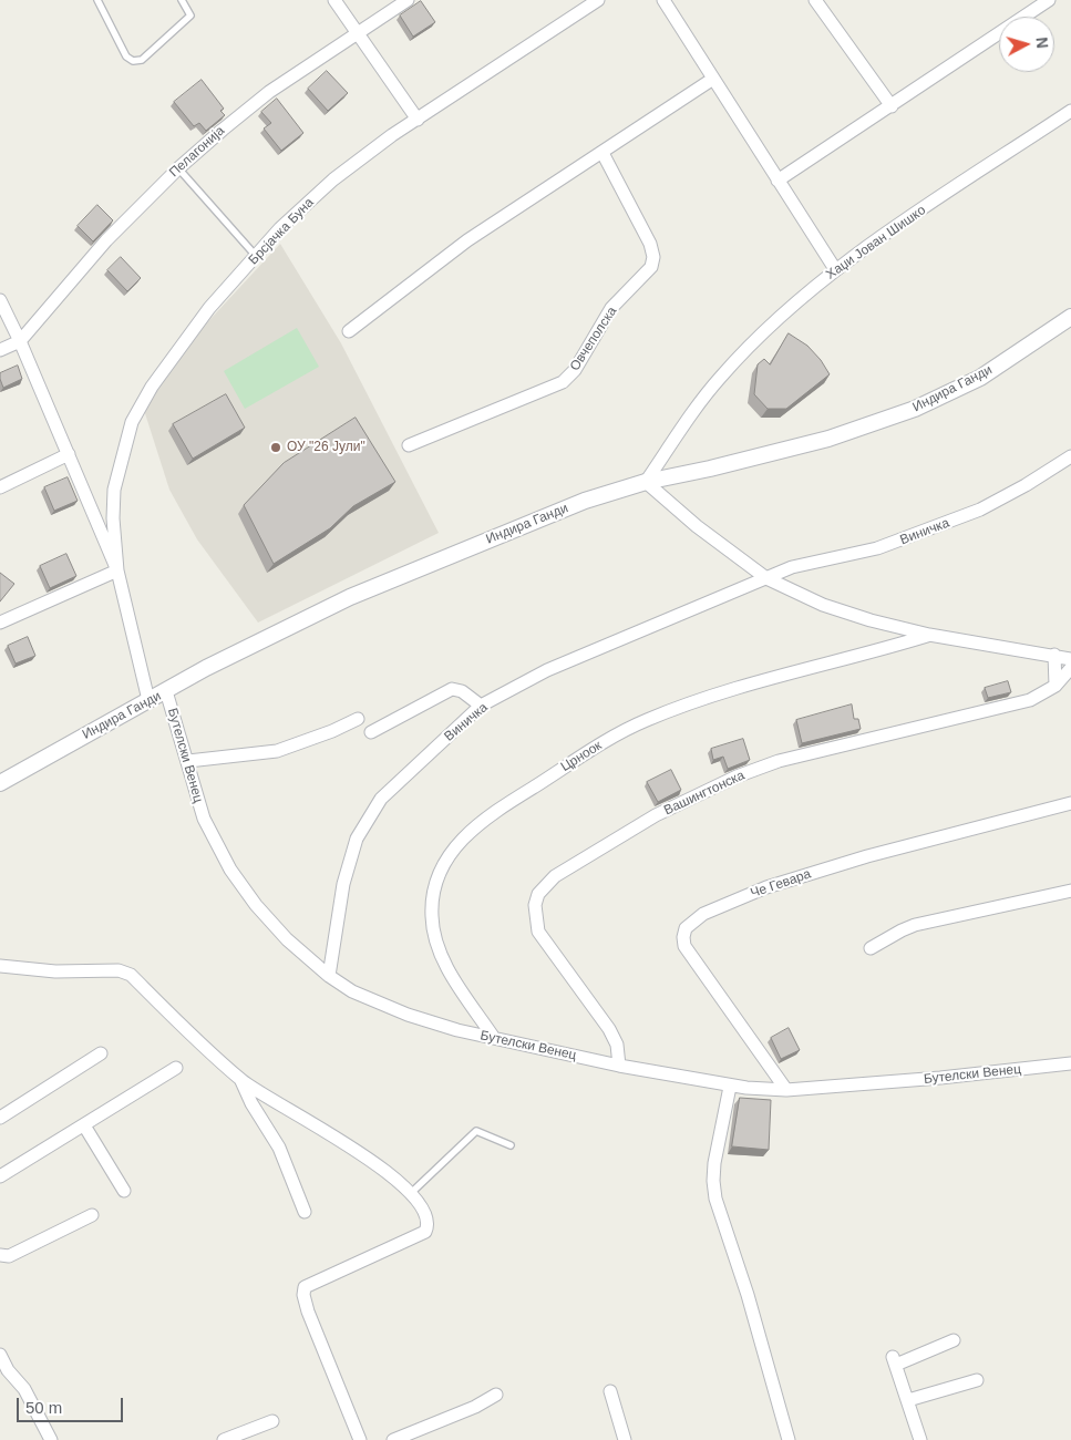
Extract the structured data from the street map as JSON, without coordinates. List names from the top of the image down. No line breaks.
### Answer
{"streets":{"street":["Пелагонија","Брсјачка Буна","Хаџи Јован Шишко","Овчеполска","Индира Ганди","Виничка","Бутелски Венец","Црноок","Вашингтонска","Че Гевара"]},"crossings":[["Пелагонија","Бутелски Венец"],["Брсјачка Буна","Бутелски Венец"],["Хаџи Јован Шишко","Индира Ганди"],["Индира Ганди","Бутелски Венец"],["Виничка","Бутелски Венец"],["Бутелски Венец","Црноок"],["Бутелски Венец","Вашингтонска"],["Бутелски Венец","Че Гевара"]],"places":["ОУ \"26 Јули\""],"scale_bar":"50 m","north":"right"}
